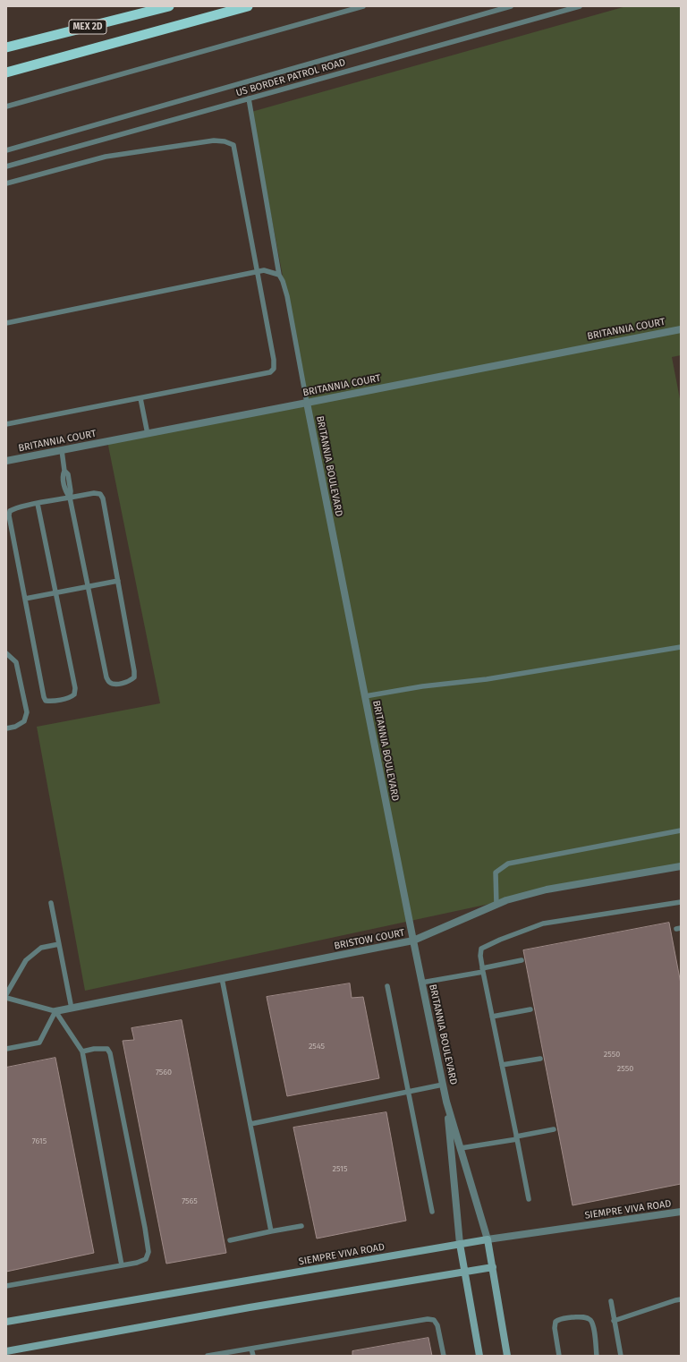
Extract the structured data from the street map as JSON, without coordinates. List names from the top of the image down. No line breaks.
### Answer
{"streets":{"highway":["MEX 2D"],"main road":["BRITANNIA BOULEVARD","SIEMPRE VIVA ROAD"],"street":["BRITANNIA COURT","BRISTOW COURT"],"lane":["US BORDER PATROL ROAD"]},"crossings":[["BRITANNIA COURT","BRITANNIA BOULEVARD"],["BRITANNIA BOULEVARD","BRISTOW COURT"],["BRITANNIA BOULEVARD","SIEMPRE VIVA ROAD"]],"house_numbers":["2545","2550","2550","7560","7615","2515","7565"]}
